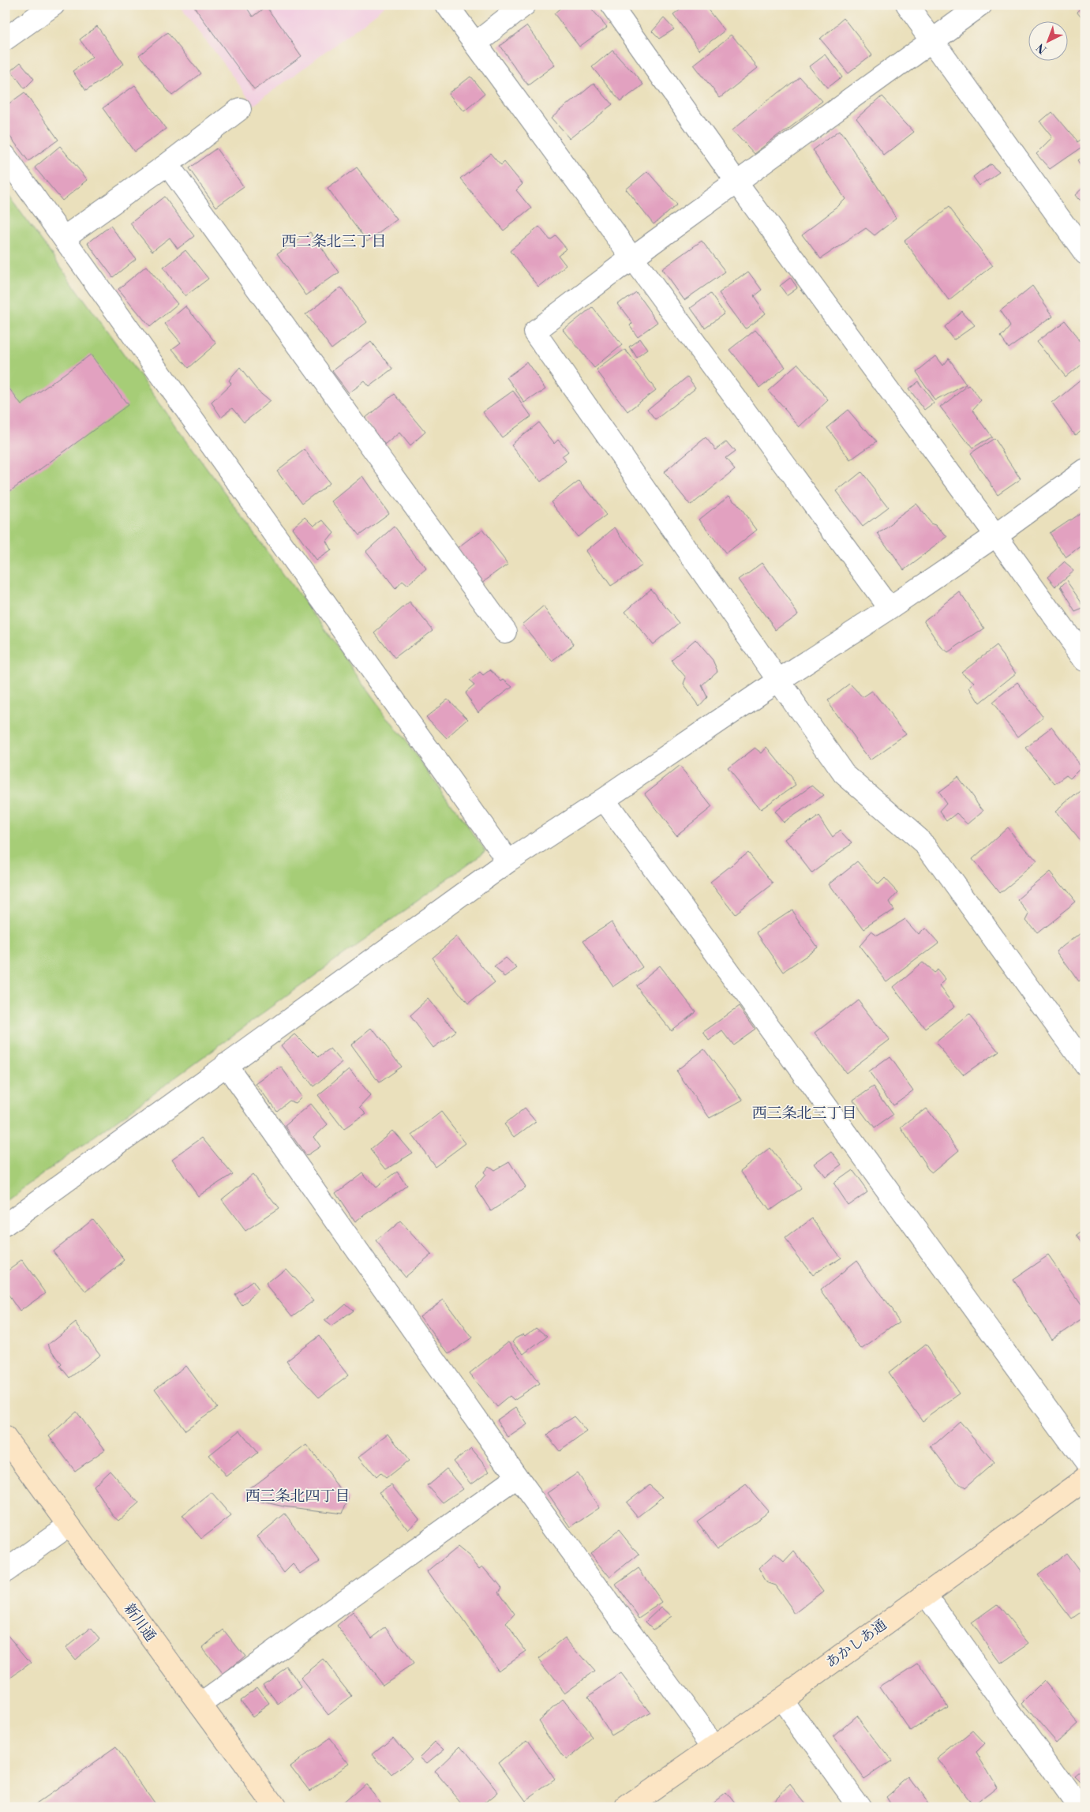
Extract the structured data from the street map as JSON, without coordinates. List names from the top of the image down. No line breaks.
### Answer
{"streets":{"street":["新川通","あかしあ通"]},"districts":["西二条北三丁目","西三条北三丁目","西三条北四丁目"],"north":"bottom left"}
